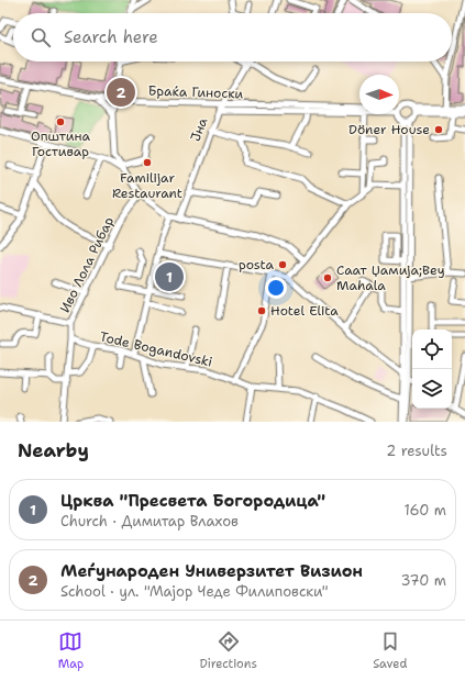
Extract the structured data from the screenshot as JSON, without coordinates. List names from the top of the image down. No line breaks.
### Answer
{"streets":{"street":["Браќа Гиноски","Јна","Иво Лола Рибар","Tode Bogandovski"]},"crossings":[["Браќа Гиноски","Јна"]],"places":["Општина Гостивар","Döner House","Familijar Restaurant","posta","Саат Џамија;Bey Mahala","Hotel Elita"],"north":"right","page":{"search":"Search here","pins":["2","1"],"heading":["Nearby","2 results"],"list":[{"mark":"1","name":"Црква \"Пресвета Богородица\"","note":"Church · Димитар Влахов","value":"160 m"},{"mark":"2","name":"Меѓународен Универзитет Визион","note":"School · ул. \"Мајор Чеде Филиповски\"","value":"370 m"}],"nav":["Map","Directions","Saved"]}}
